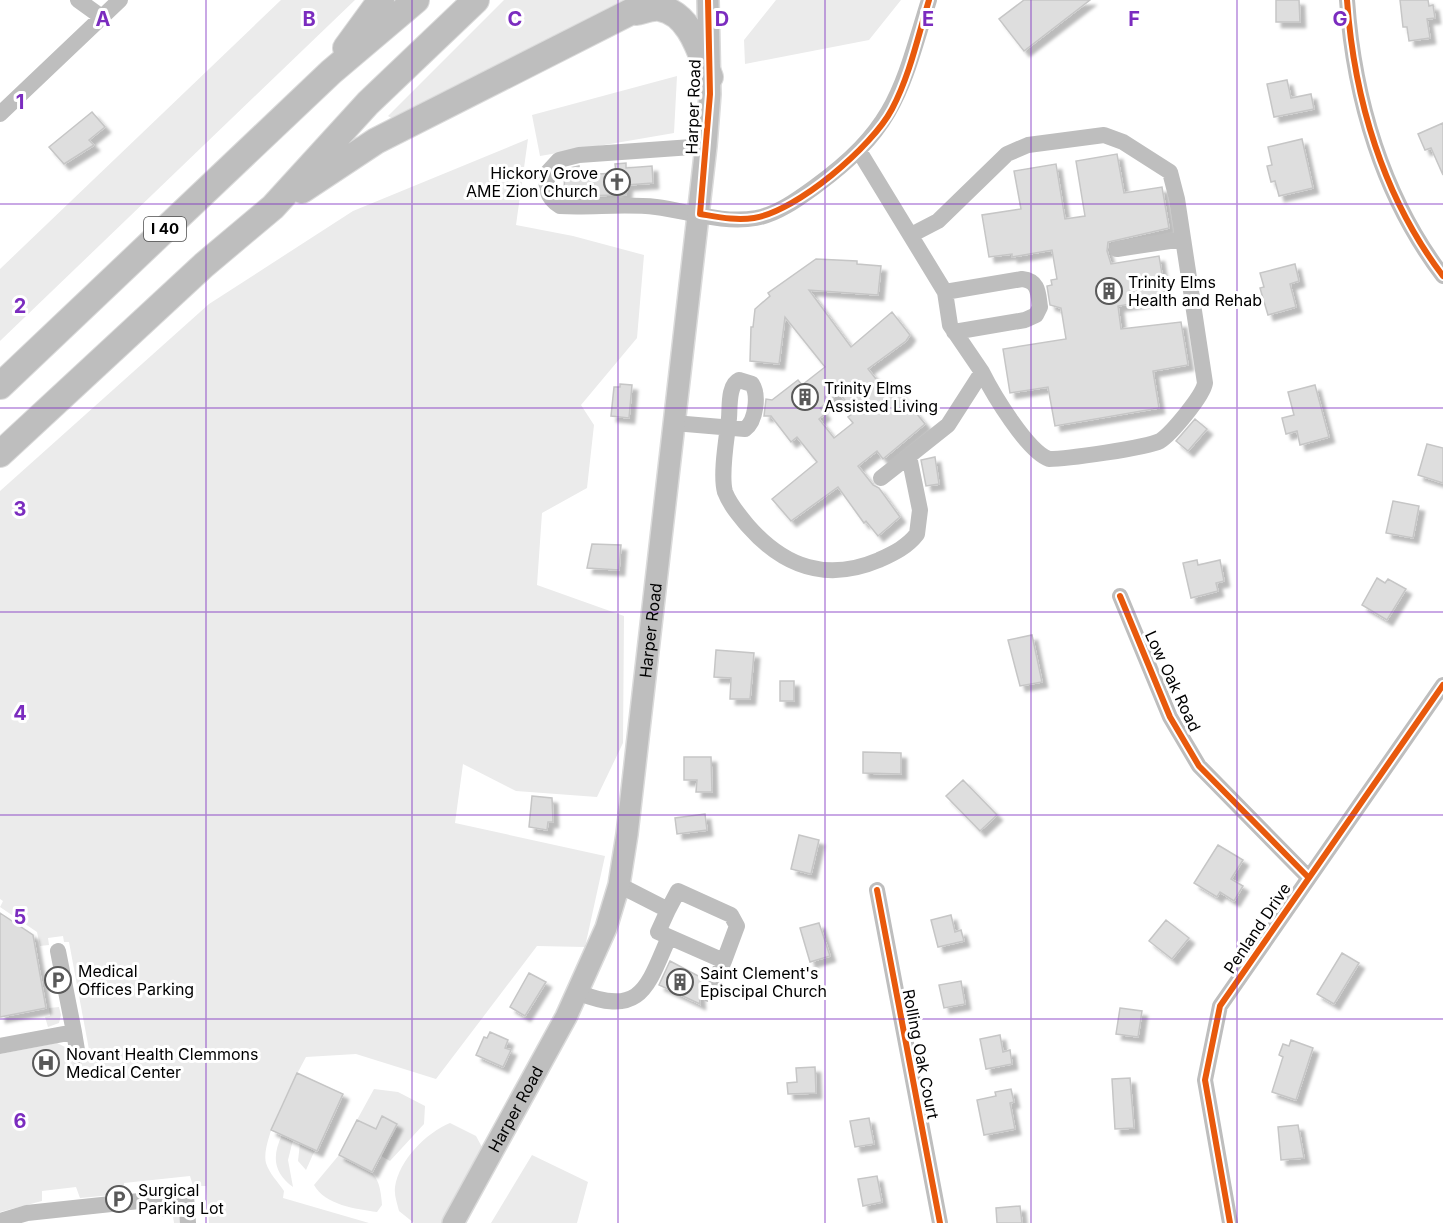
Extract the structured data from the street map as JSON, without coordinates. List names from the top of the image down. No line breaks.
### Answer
{"streets":{"highway":["I 40"],"main road":["Harper Road"],"street":["Low Oak Road","Penland Drive","Rolling Oak Court"]},"crossings":[["Low Oak Road","Penland Drive"]],"places":{"church":["Hickory Grove AME Zion Church"],"building":["Trinity Elms Health and Rehab","Trinity Elms Assisted Living","Saint Clement's Episcipal Church"],"parking":["Medical Offices Parking","Surgical Parking Lot"],"hospital":["Novant Health Clemmons Medical Center"]},"grid":{"columns":["A","B","C","D","E","F","G"],"rows":["1","2","3","4","5","6"]}}
